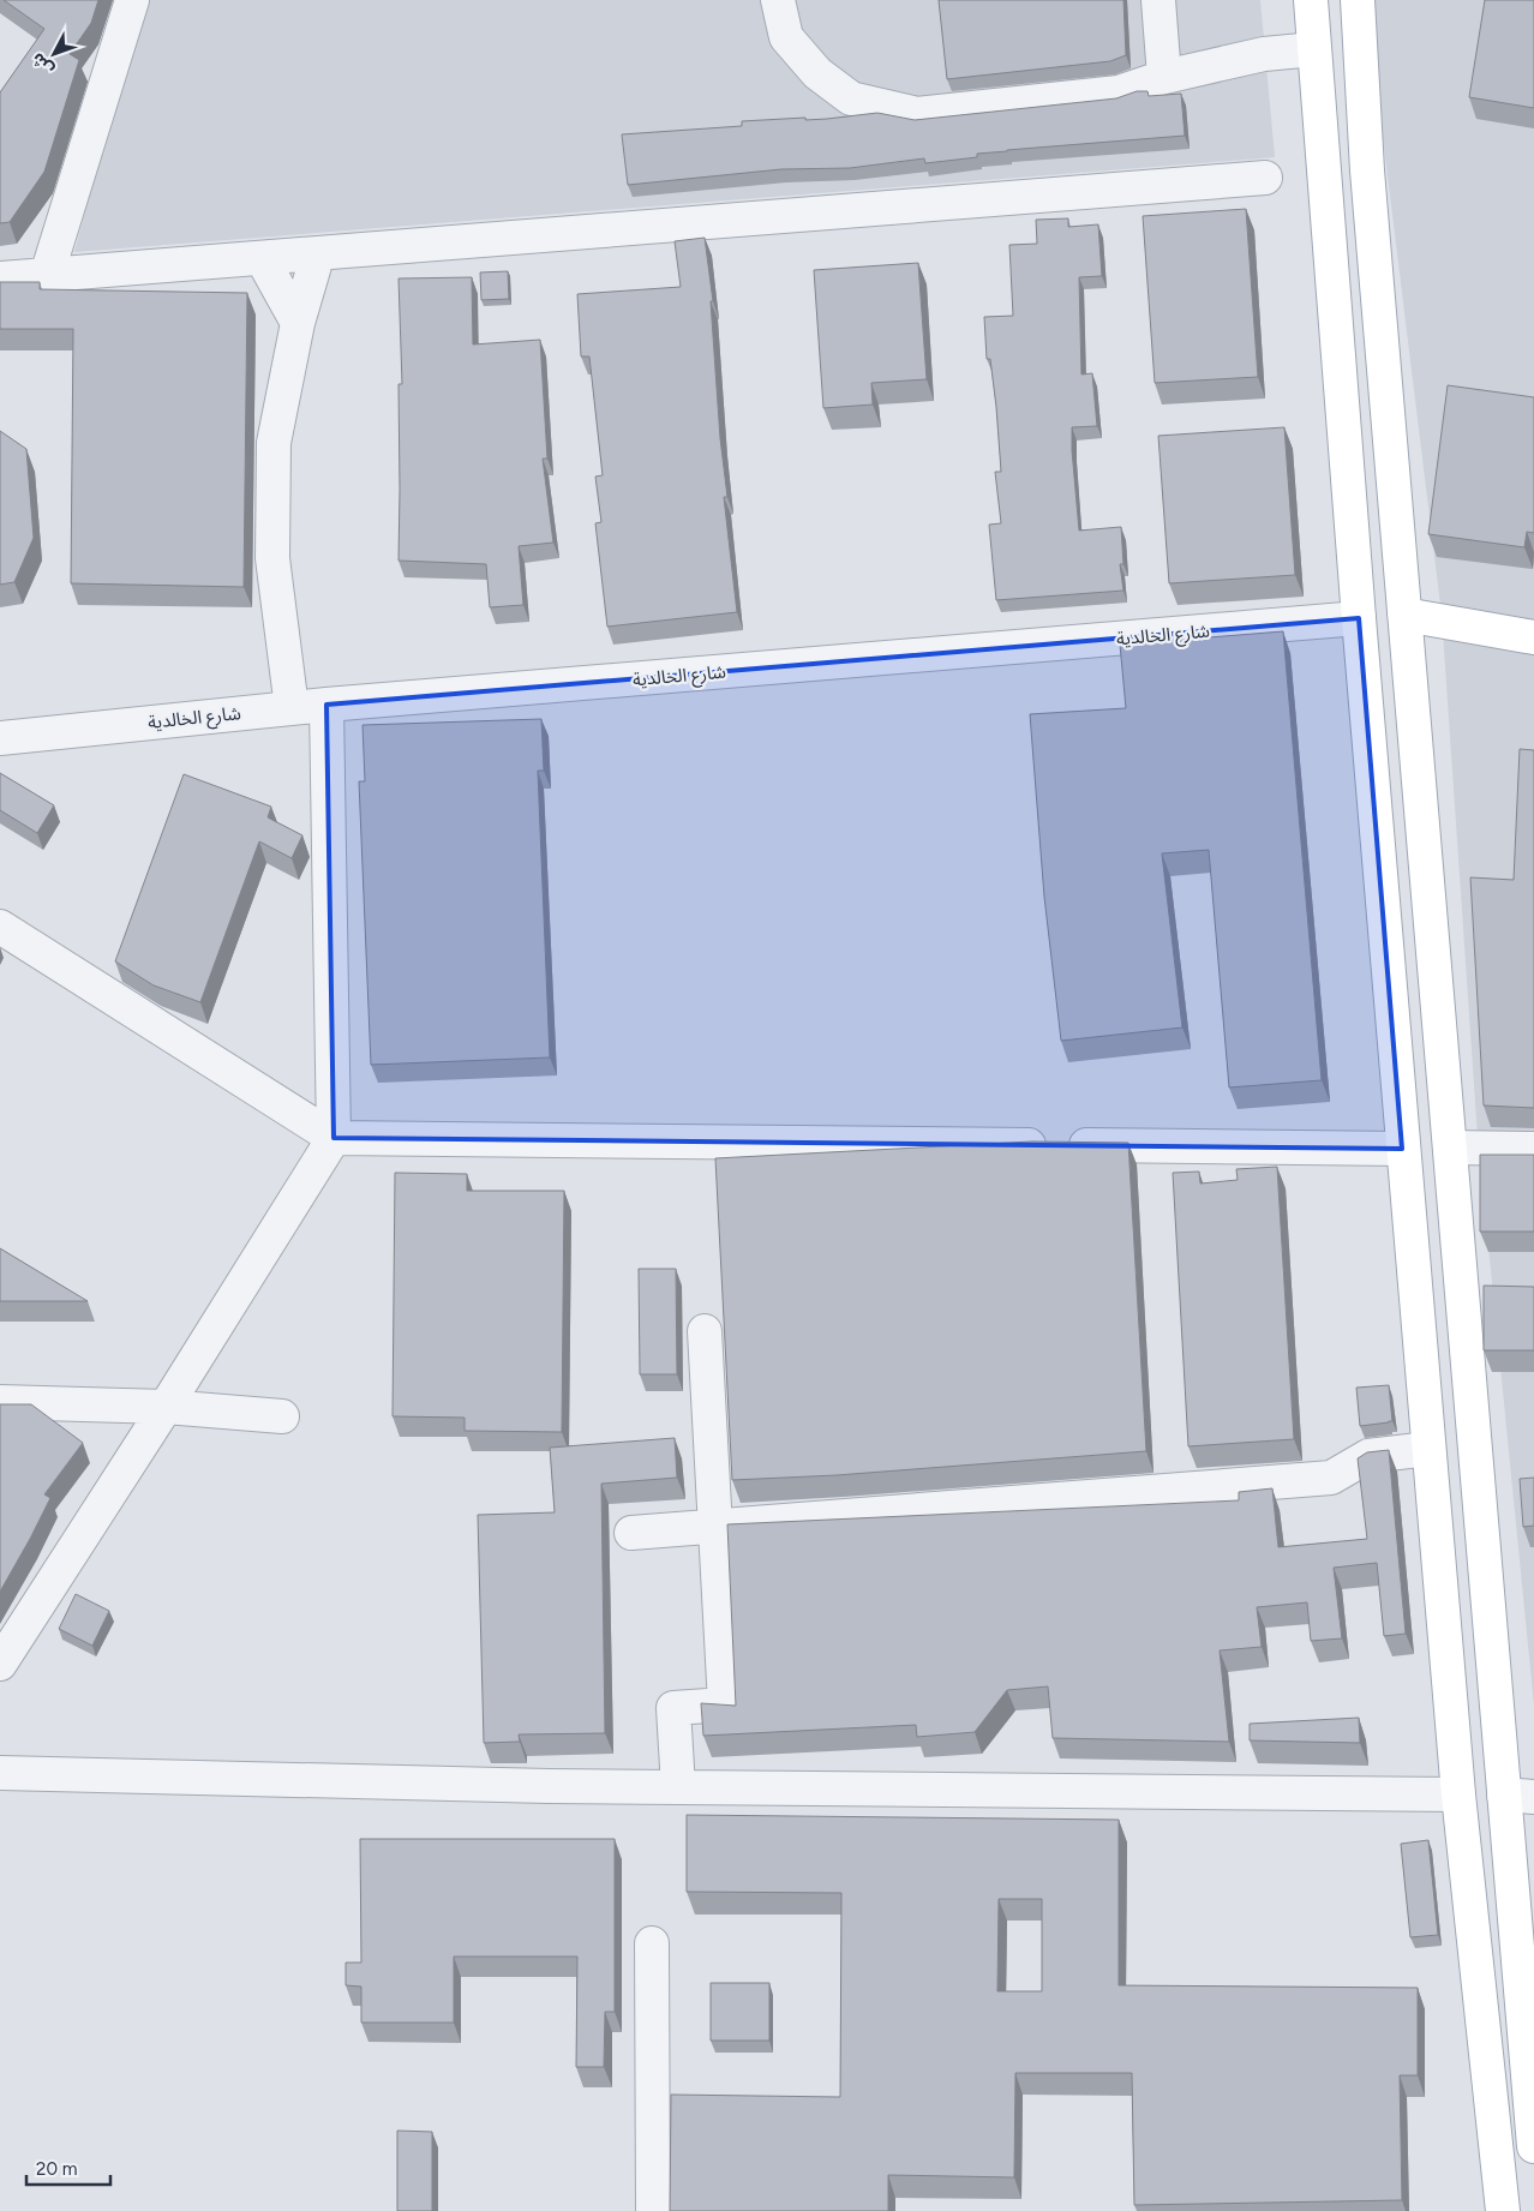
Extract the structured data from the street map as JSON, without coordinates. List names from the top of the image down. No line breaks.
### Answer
{"streets":{"street":["شارع الخالدية"]},"scale_bar":"20 m","north":"bottom left"}
